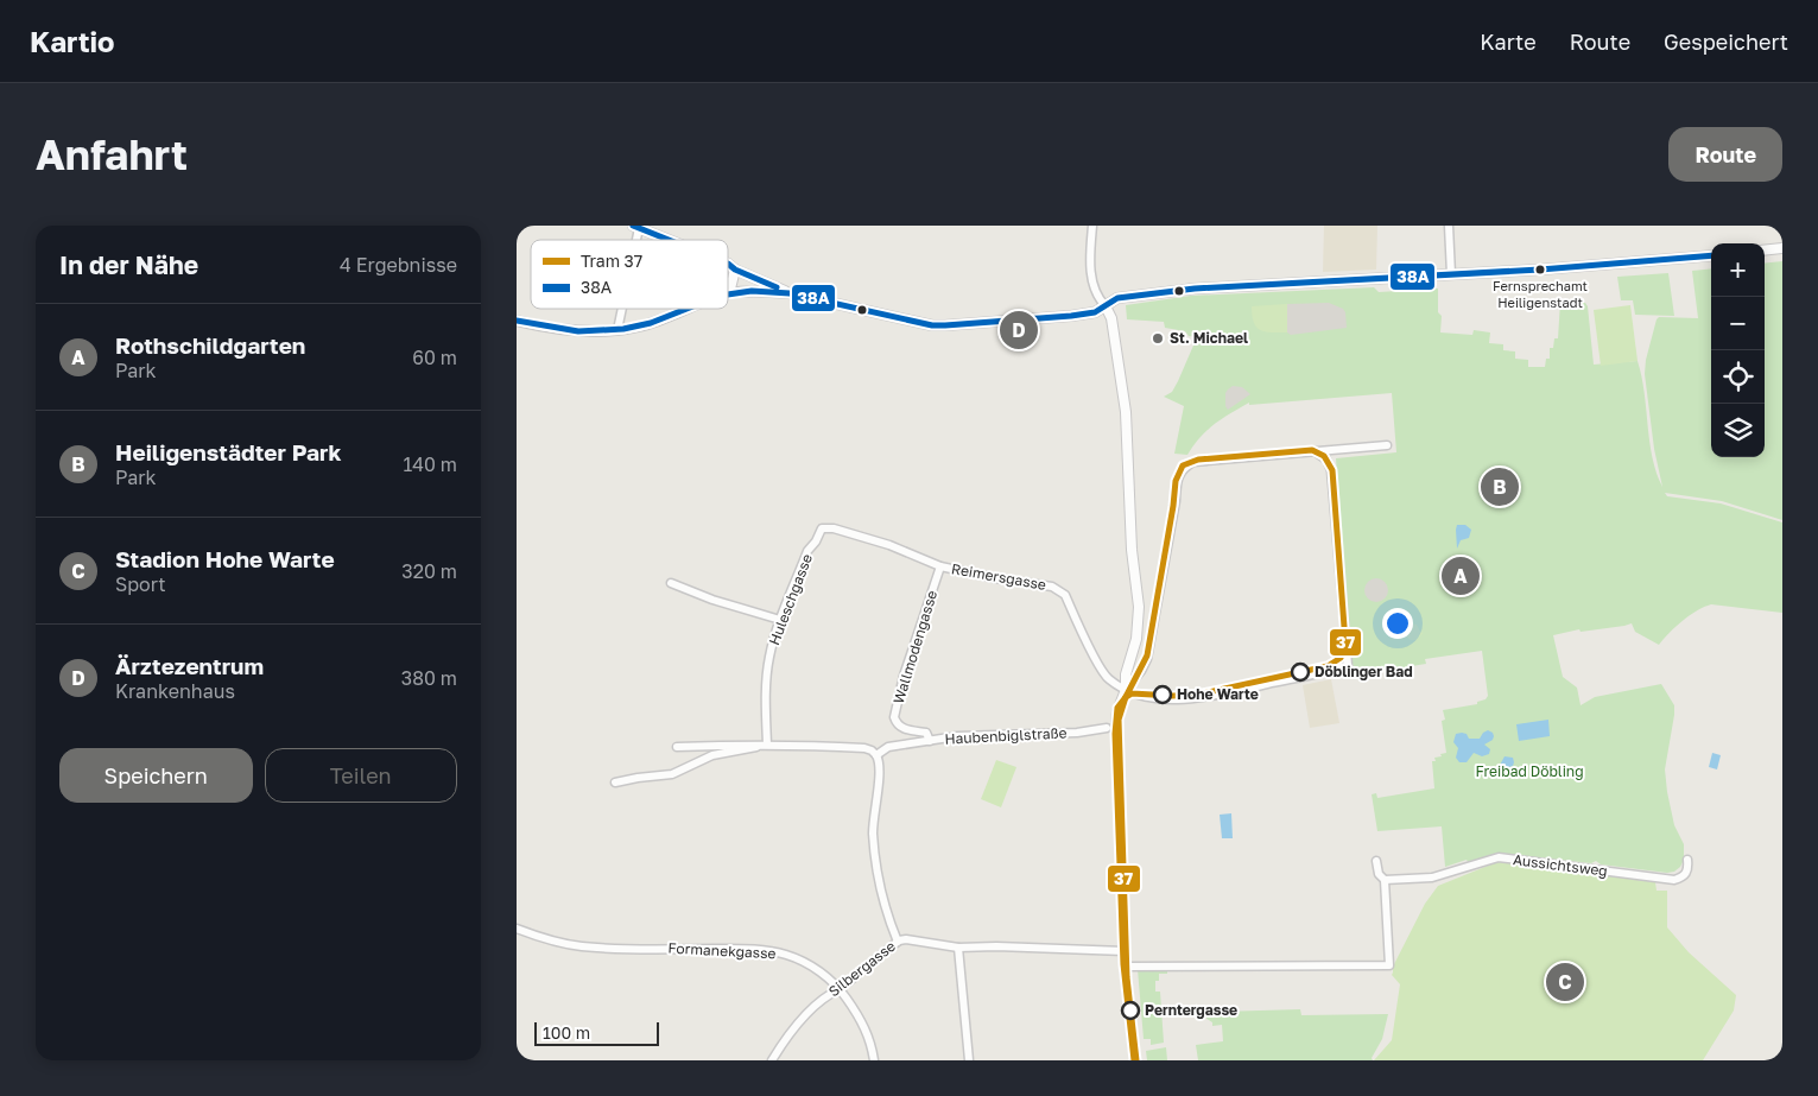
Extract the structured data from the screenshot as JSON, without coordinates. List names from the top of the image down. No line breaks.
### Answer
{"streets":{"street":["Reimersgasse","Huleschgasse","Wallmodengasse","Haubenbiglstraße","Aussichtsweg","Formanekgasse","Silbergasse"]},"crossings":[["Reimersgasse","Huleschgasse"],["Reimersgasse","Wallmodengasse"],["Wallmodengasse","Haubenbiglstraße"],["Formanekgasse","Silbergasse"]],"parks":["Freibad Döbling"],"places":["Fernsprechamt Heiligenstadt","St. Michael","Döblinger Bad","Hohe Warte","Perntergasse"],"lines":["transit line 38A","tram line 37"],"legend":["Tram 37","38A"],"scale_bar":"100 m","page":{"header":"Kartio","nav":["Karte","Route","Gespeichert"],"buttons":["Route",["Speichern","Teilen"]],"title":"Anfahrt","heading":["In der Nähe","4 Ergebnisse"],"map_buttons":["+","−"],"list":[{"mark":"A","name":"Rothschildgarten","note":"Park","value":"60 m"},{"mark":"B","name":"Heiligenstädter Park","note":"Park","value":"140 m"},{"mark":"C","name":"Stadion Hohe Warte","note":"Sport","value":"320 m"},{"mark":"D","name":"Ärztezentrum","note":"Krankenhaus","value":"380 m"}],"pins":["D","B","A","C"],"scale":"100 m"}}
